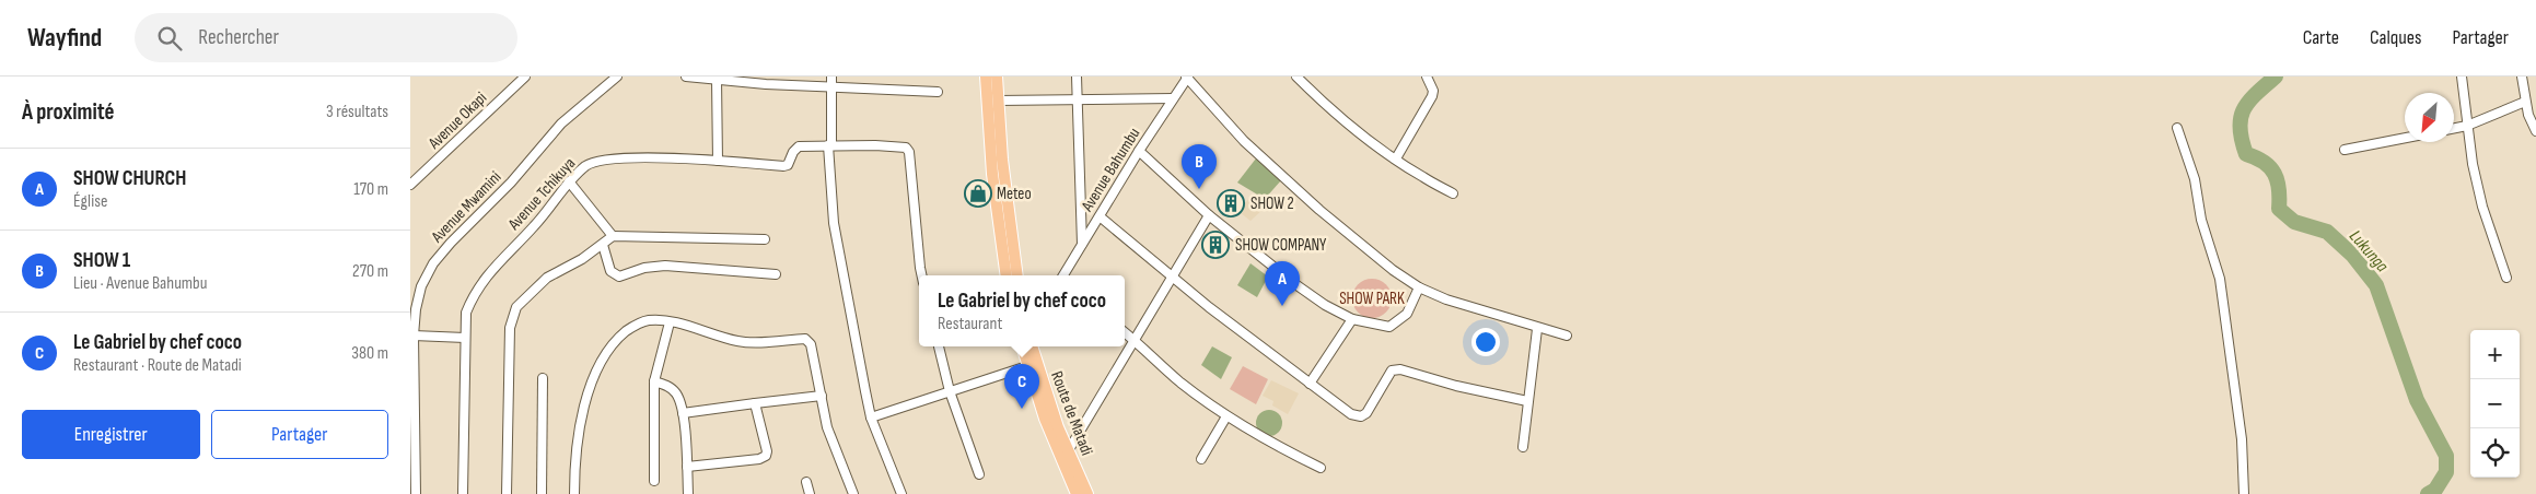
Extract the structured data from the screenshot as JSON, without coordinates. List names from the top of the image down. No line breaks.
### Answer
{"streets":{"main road":["Route de Matadi"],"street":["Avenue Okapi","Avenue Bahumbu","Avenue Tchikuya","Avenue Mwamini"]},"water":["Lukunga"],"parks":["SHOW PARK"],"places":{"shop":["Meteo"],"building":["SHOW 2","SHOW COMPANY"]},"north":"bottom left","page":{"header":"Wayfind","search":"Rechercher","nav":["Carte","Calques","Partager"],"heading":["À proximité","3 résultats"],"pins":["B","A","C"],"list":[{"mark":"A","name":"SHOW CHURCH","note":"Église","value":"170 m"},{"mark":"B","name":"SHOW 1","note":"Lieu · Avenue Bahumbu","value":"270 m"},{"mark":"C","name":"Le Gabriel by chef coco","note":"Restaurant · Route de Matadi","value":"380 m"}],"popup":["Le Gabriel by chef coco","Restaurant"],"map_buttons":["+","−"],"buttons":["Enregistrer","Partager"]}}
